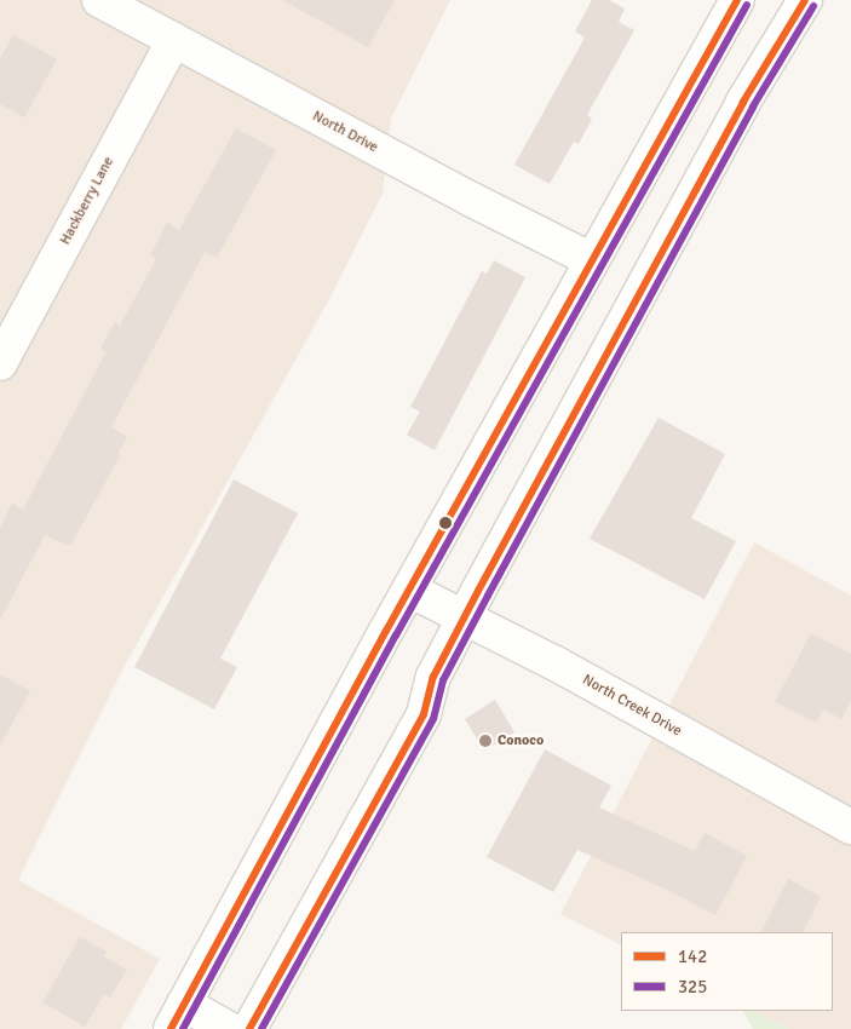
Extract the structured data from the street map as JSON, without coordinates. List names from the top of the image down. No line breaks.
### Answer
{"streets":{"main road":["North Drive","Hackberry Lane","North Creek Drive"]},"crossings":[["North Drive","Hackberry Lane"]],"places":["Conoco"],"lines":["transit line 142","transit line 325"],"legend":["142","325"]}
